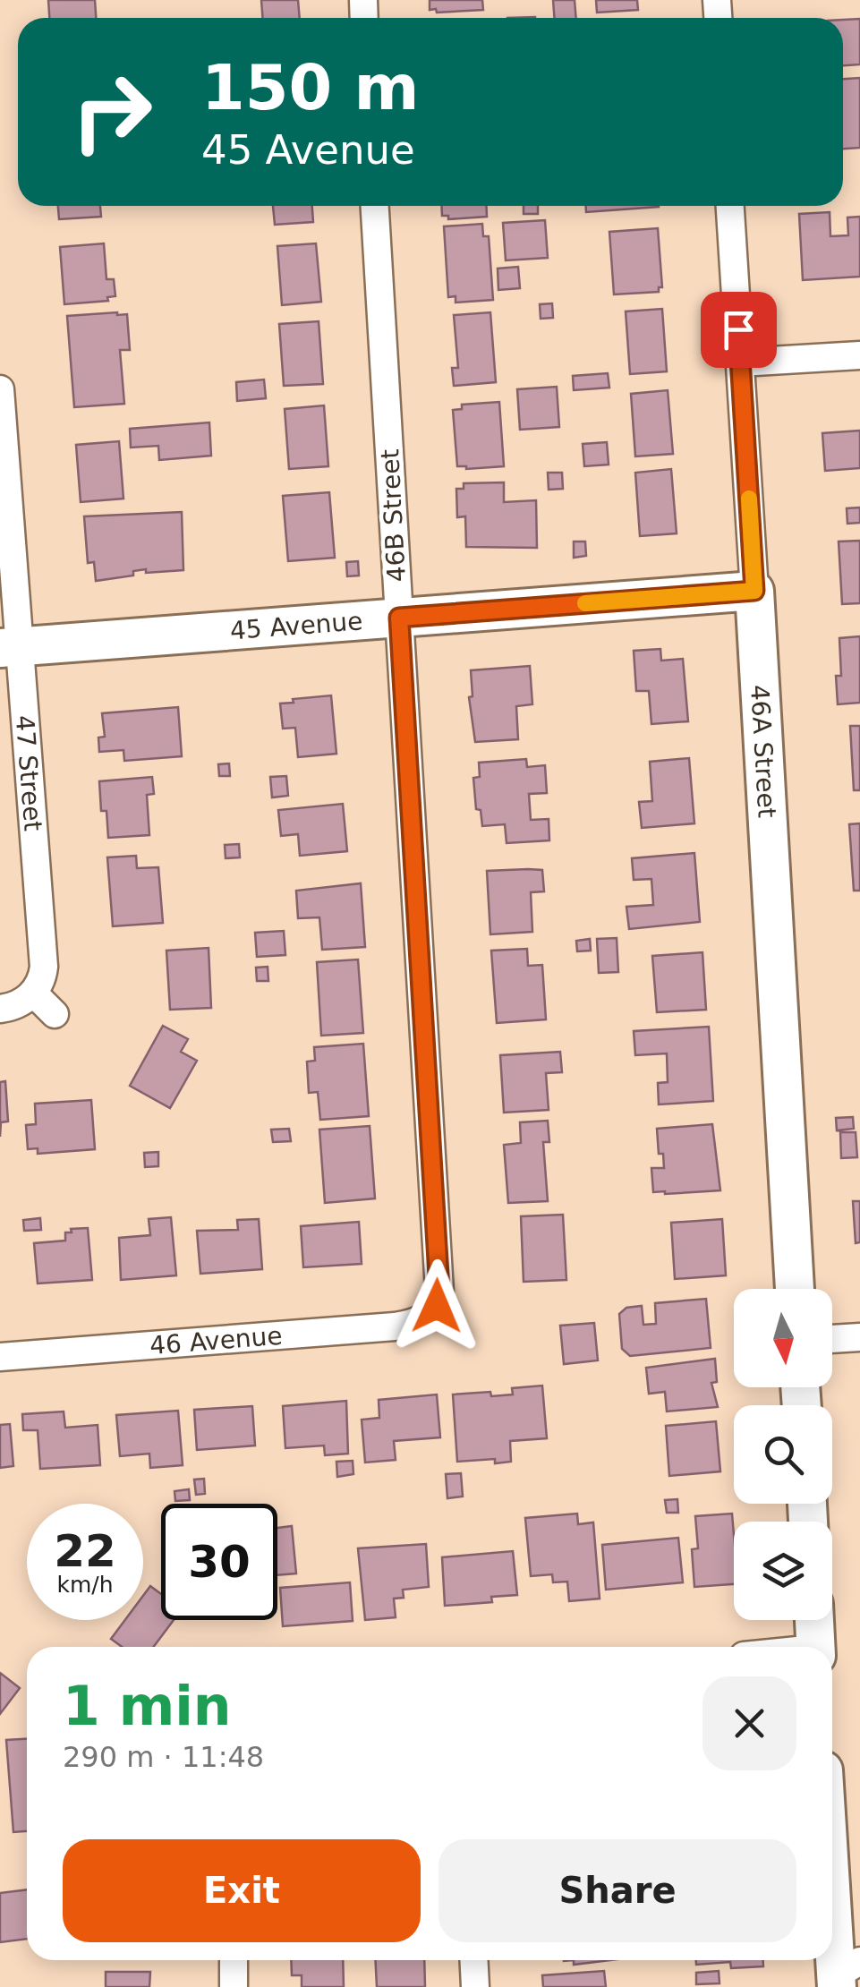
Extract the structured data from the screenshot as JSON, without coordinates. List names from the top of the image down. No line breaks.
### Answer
{"streets":{"street":["46B Street","45 Avenue","46A Street","47 Street","46 Avenue"]},"crossings":[["46B Street","45 Avenue"],["46B Street","46 Avenue"],["45 Avenue","46A Street"],["45 Avenue","47 Street"]],"north":"bottom","page":{"turn":["150 m","45 Avenue"],"speed":"22 km/h","limit":"30","heading":["1 min","290 m · 11:48"],"buttons":["Exit","Share"]}}
